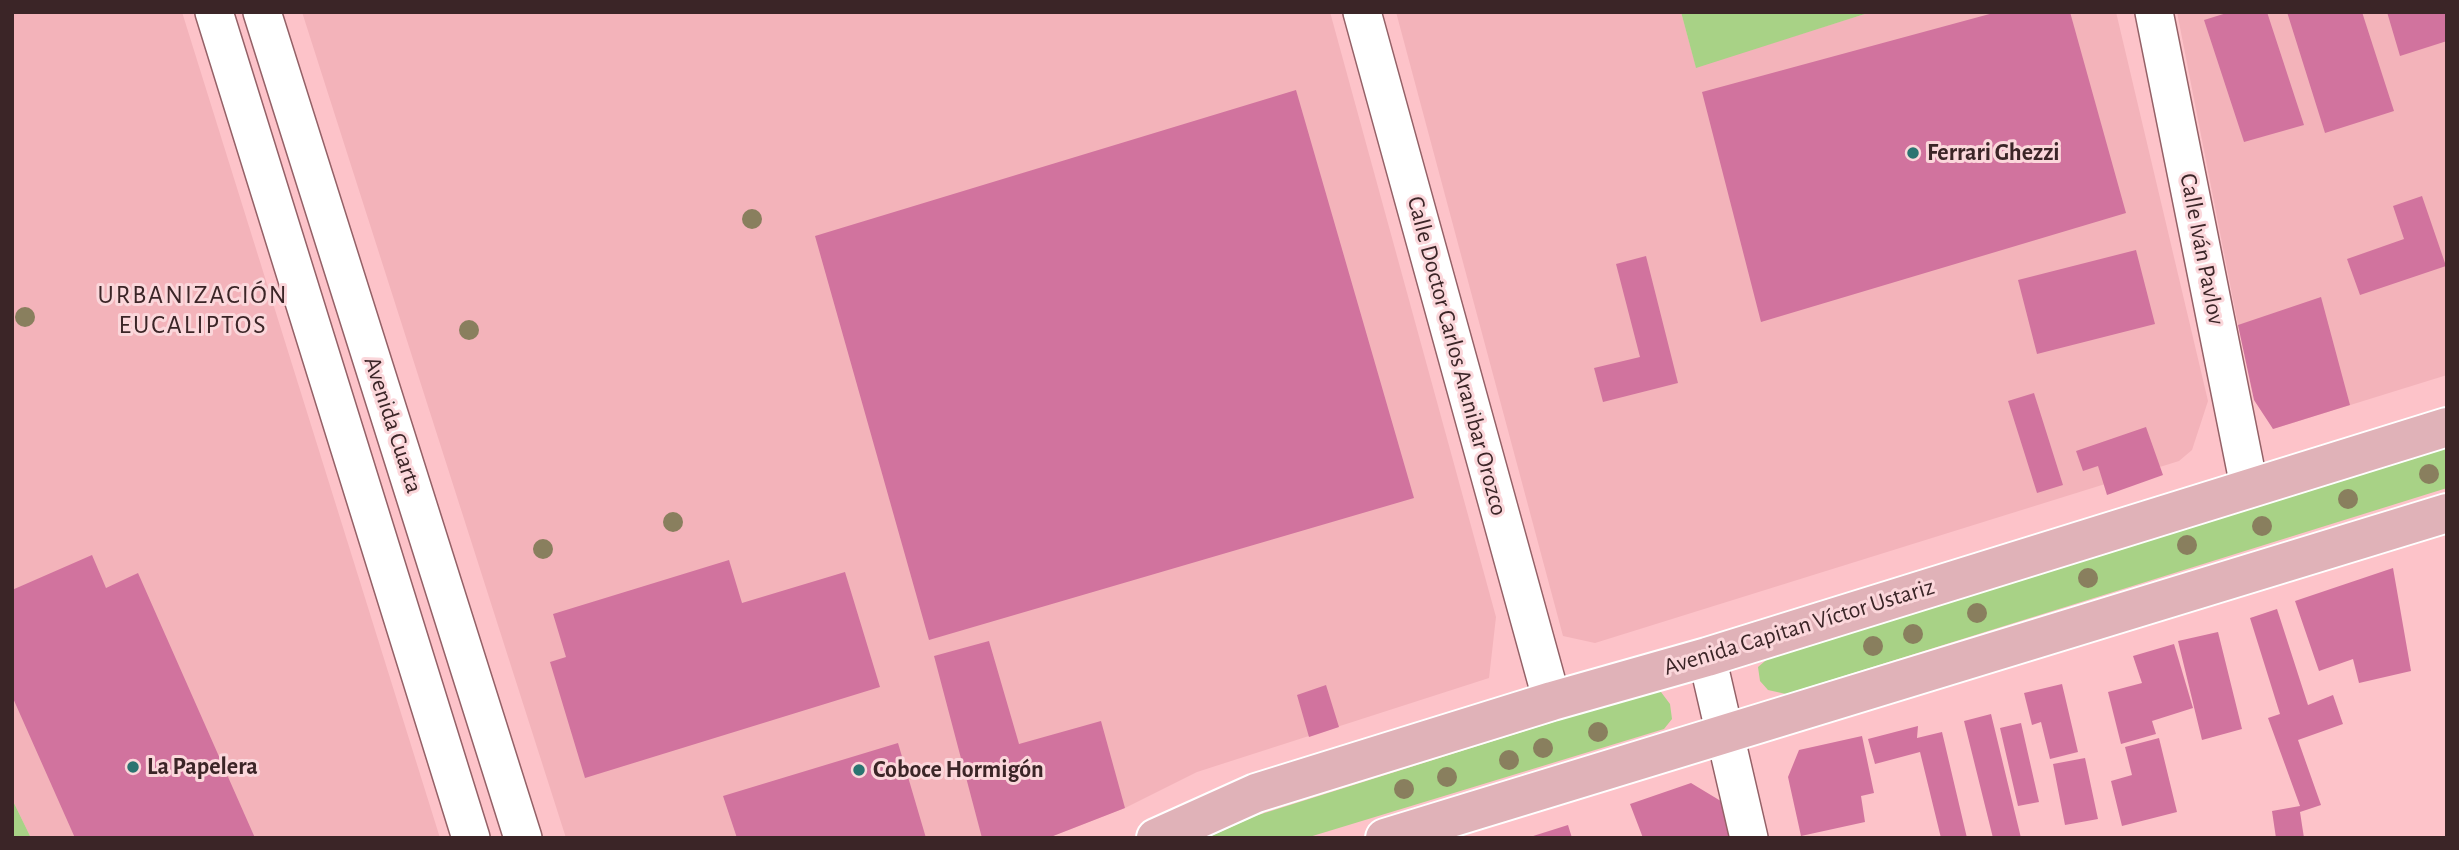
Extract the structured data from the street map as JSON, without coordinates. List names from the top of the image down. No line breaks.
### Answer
{"streets":{"main road":["Avenida Capitan Víctor Ustariz"],"street":["Calle Iván Pavlov","Calle Doctor Carlos Aranibar Orozco","Avenida Cuarta"]},"crossings":[["Calle Iván Pavlov","Avenida Capitan Víctor Ustariz"],["Calle Doctor Carlos Aranibar Orozco","Avenida Capitan Víctor Ustariz"]],"districts":["URBANIZACIÓN EUCALIPTOS"],"places":["Ferrari Ghezzi","La Papelera","Coboce Hormigón"]}
